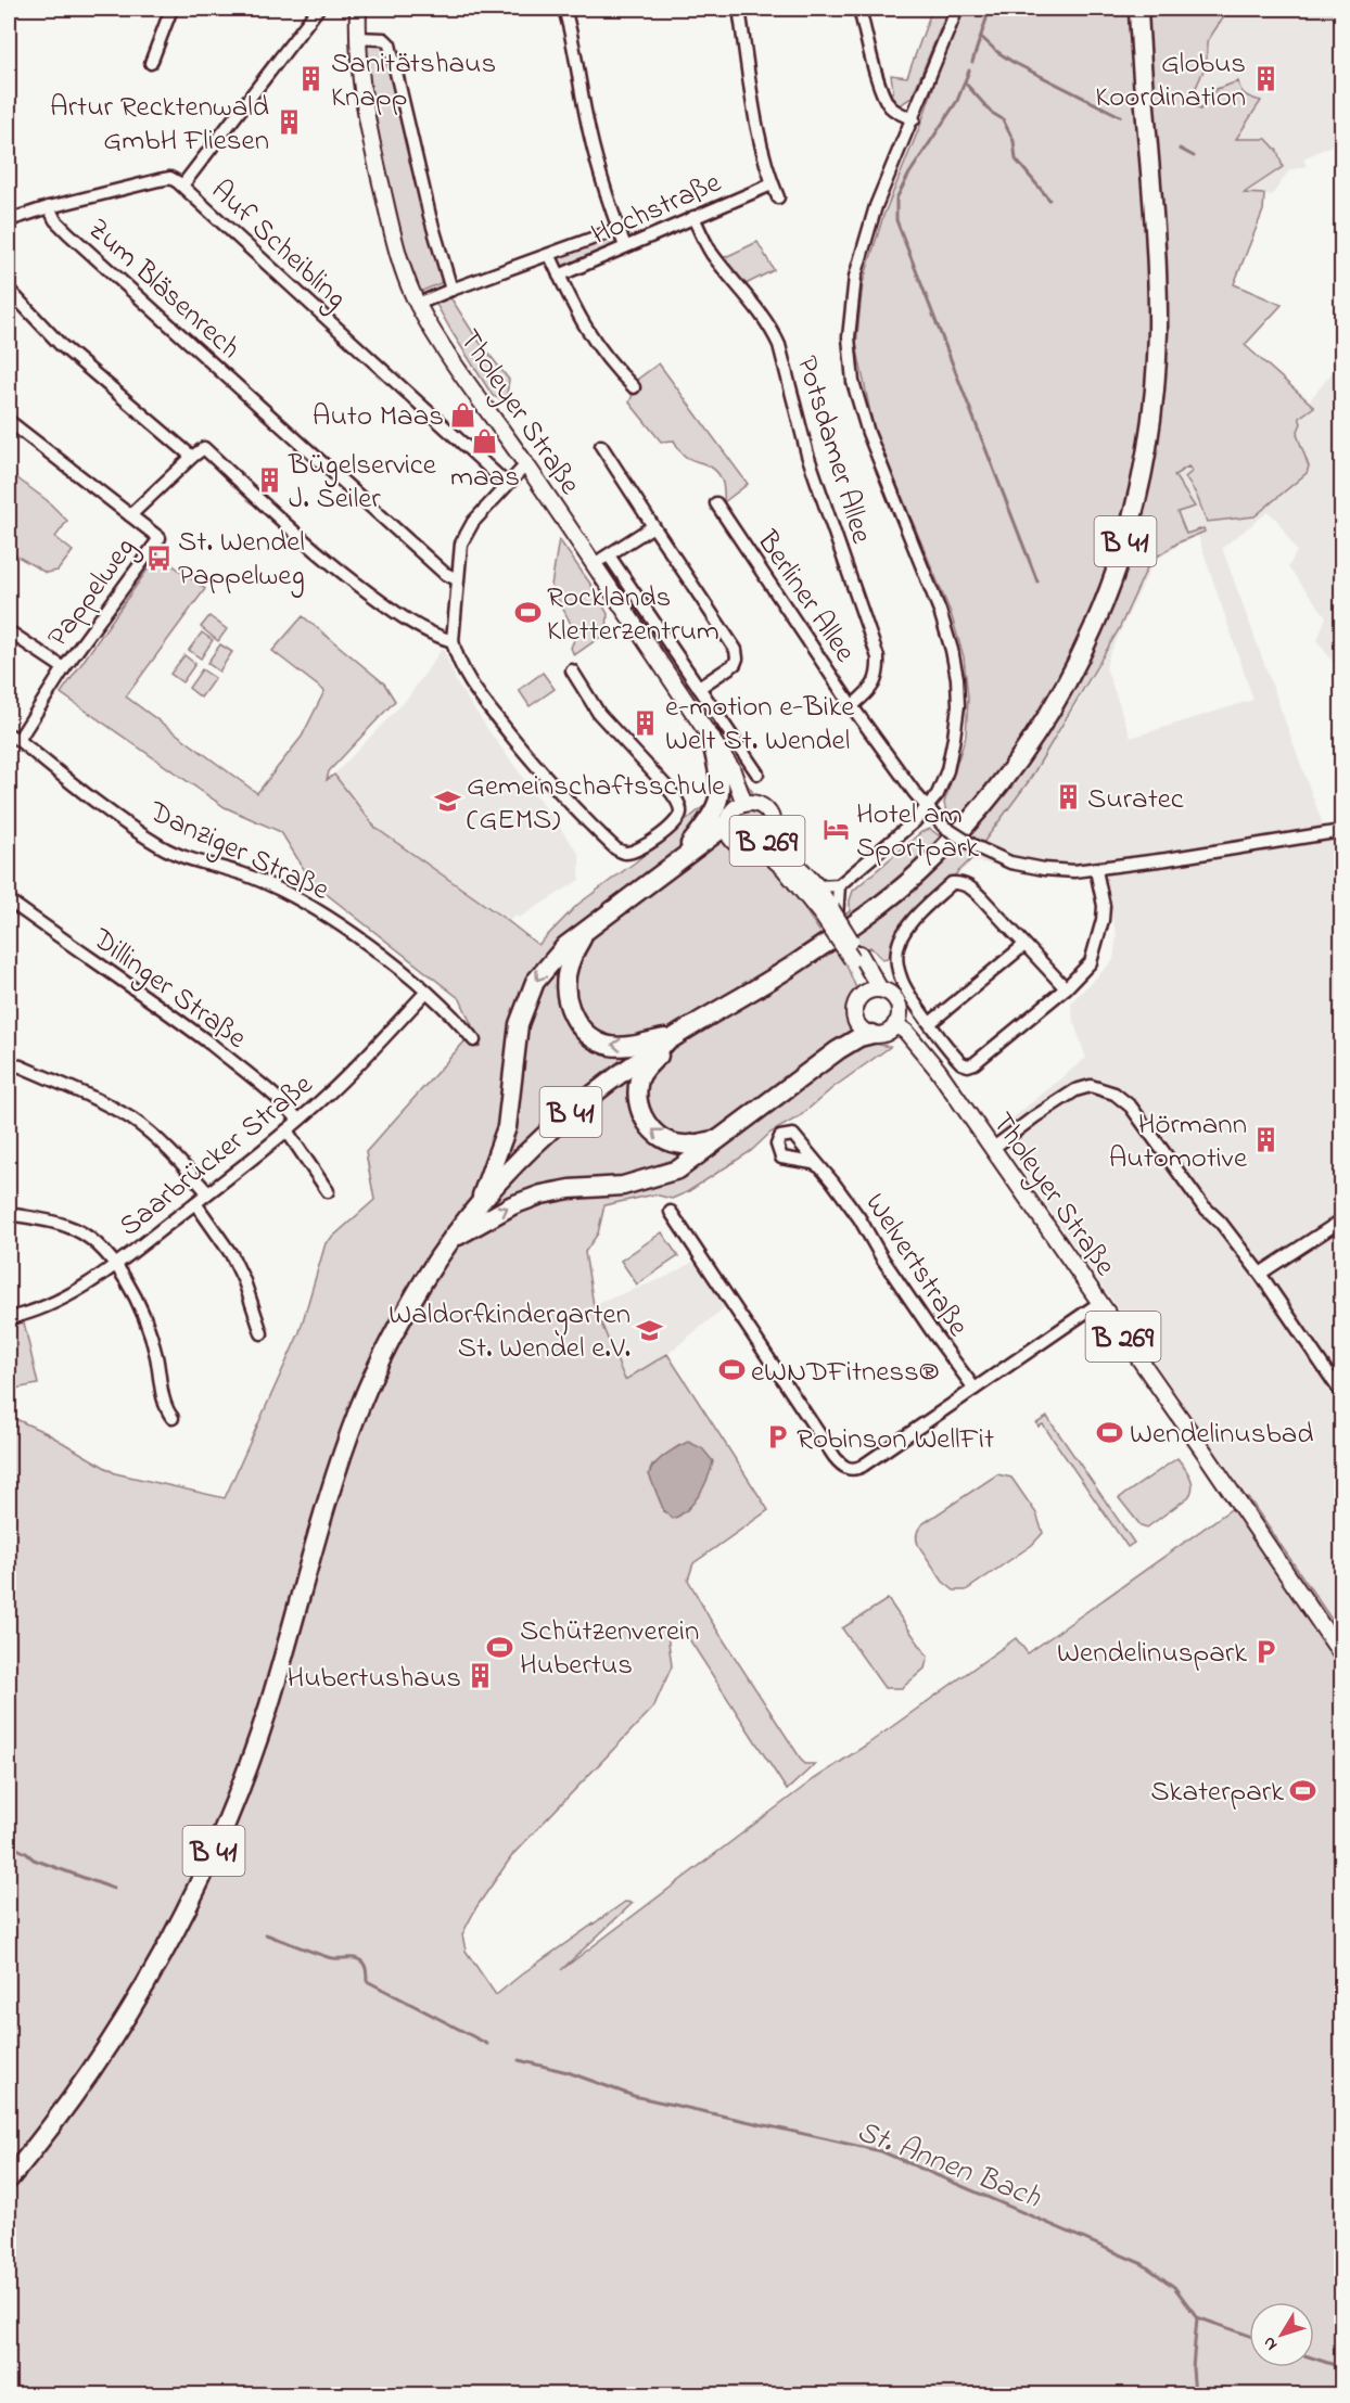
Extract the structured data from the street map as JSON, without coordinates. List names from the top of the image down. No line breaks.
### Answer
{"streets":{"highway":["B 41"],"main road":["Tholeyer Straße","B 269"],"street":["Hochstraße","Auf Scheibling","Zum Bläsenrech","Potsdamer Allee","Pappelweg","Berliner Allee","Danziger Straße","Dillinger Straße","Saarbrücker Straße","Welvertstraße"]},"crossings":[["Hochstraße","Tholeyer Straße"],["Hochstraße","Potsdamer Allee"],["Tholeyer Straße","B 269"],["Potsdamer Allee","Berliner Allee"],["Pappelweg","Danziger Straße"],["Danziger Straße","Saarbrücker Straße"],["Dillinger Straße","Saarbrücker Straße"]],"water":["St. Annen Bach"],"places":{"building":["Sanitätshaus Knapp","Globus Koordination","Artur Recktenwald GmbH Fliesen","Bügelservice J. Seiler","e-motion e-Bike Welt St. Wendel","Suratec","Hörmann Automotive","Hubertushaus"],"shop":["Auto Maas","maas"],"bus stop":["St. Wendel Pappelweg"],"sports":["Rocklands Kletterzentrum","eWNDFitness®","Wendelinusbad","Schützenverein Hubertus","Skaterpark"],"school or university":["Gemeinschaftsschule (GEMS)","Waldorfkindergarten St. Wendel e.V."],"hotel":["Hotel am Sportpark"],"parking":["Robinson WellFit","Wendelinuspark"]},"north":"bottom left"}
